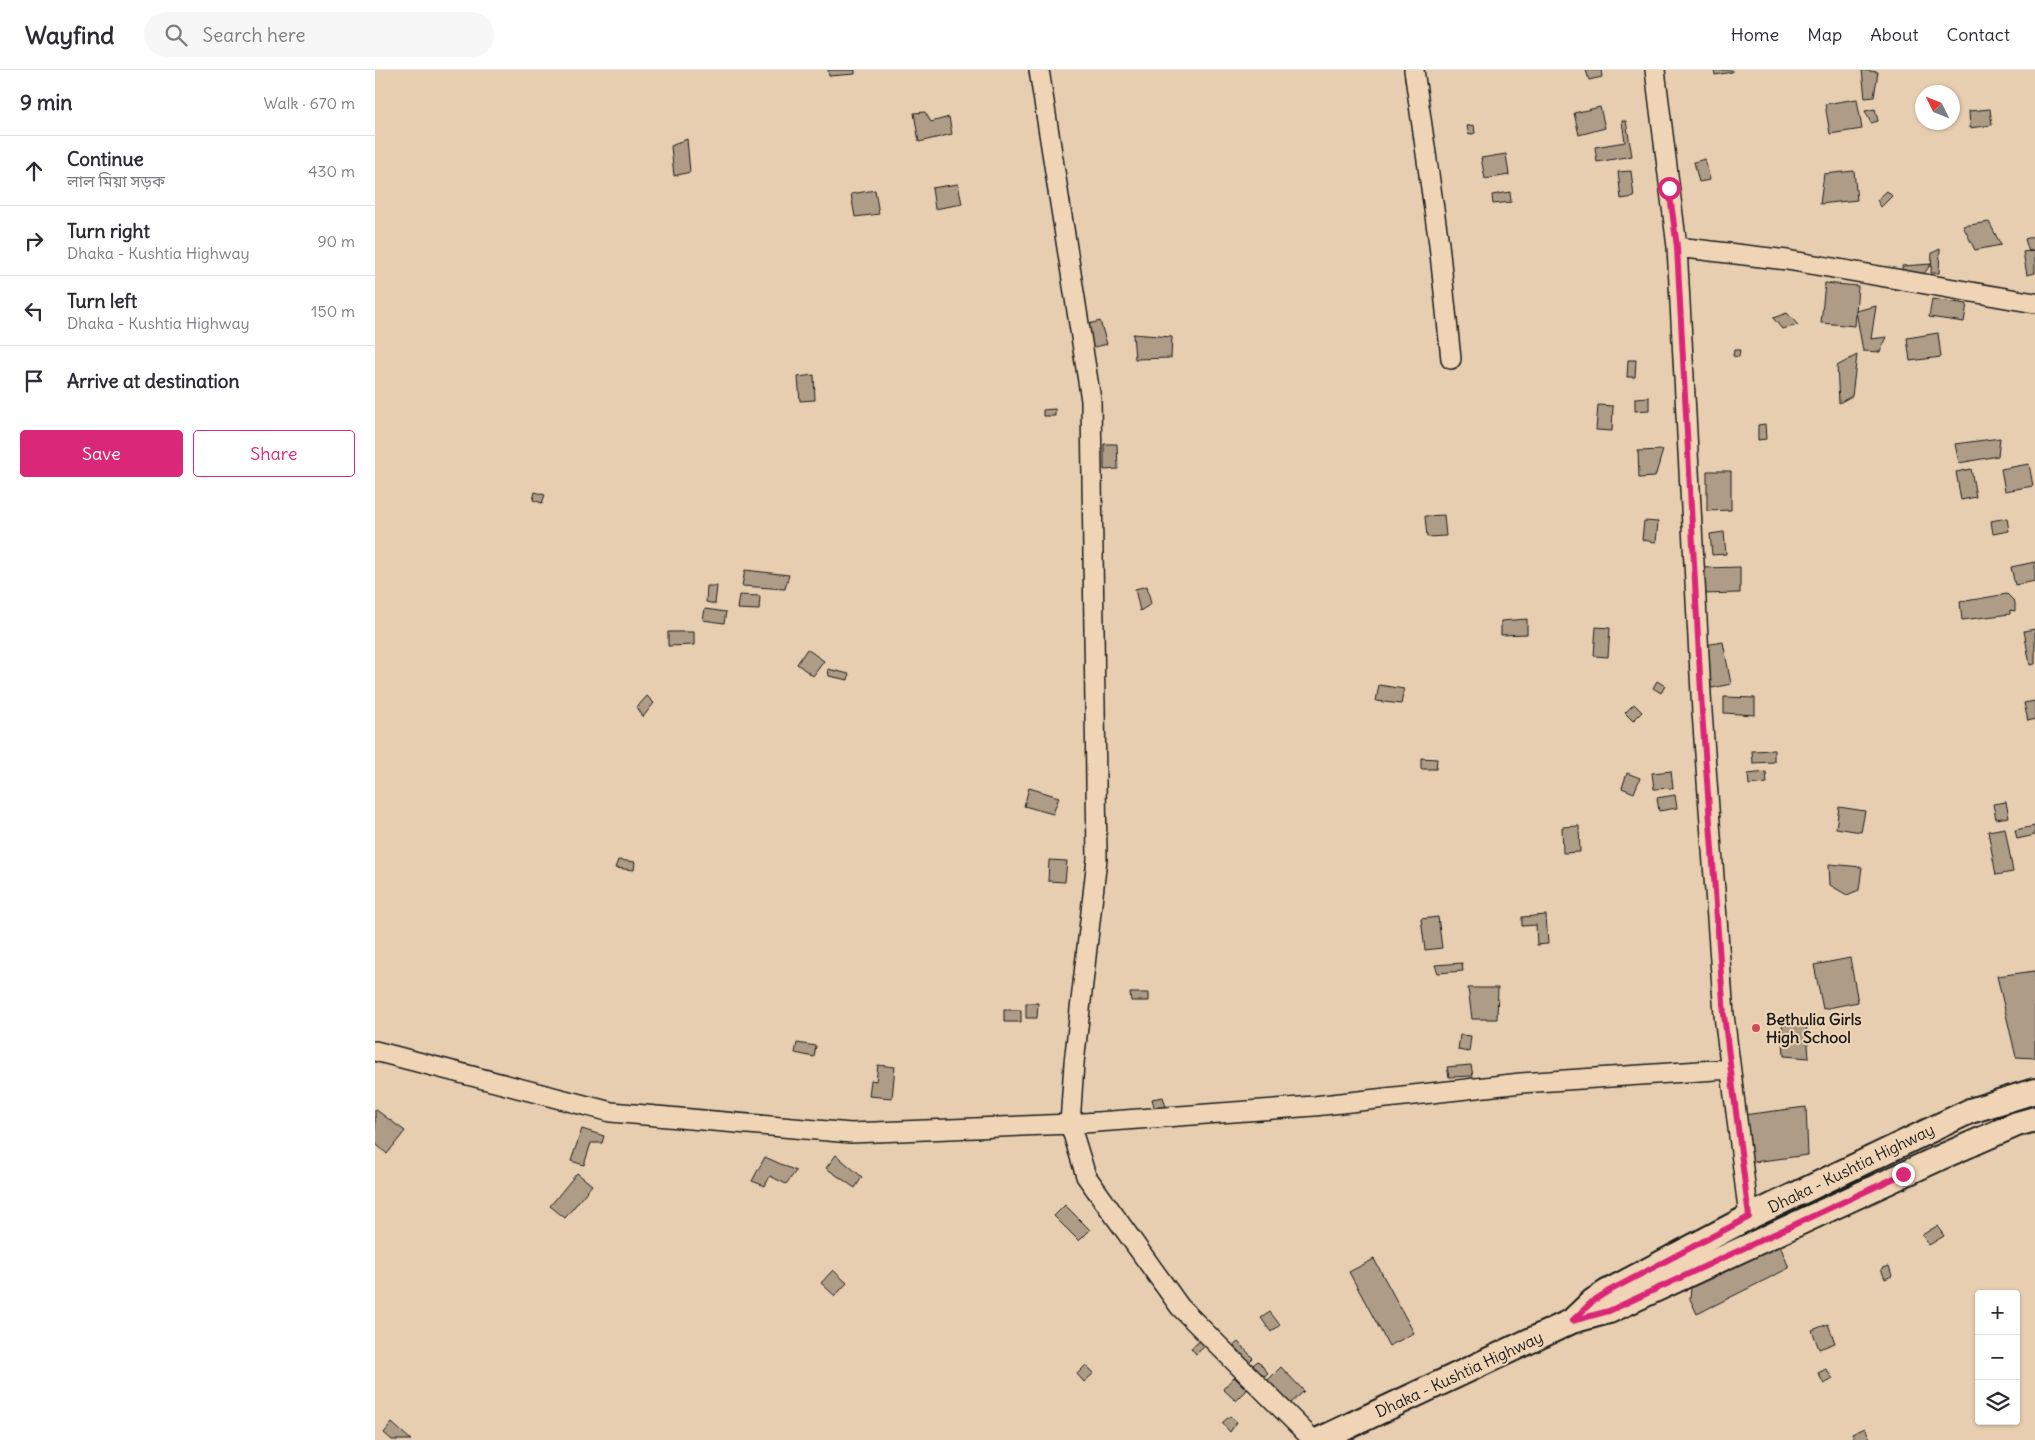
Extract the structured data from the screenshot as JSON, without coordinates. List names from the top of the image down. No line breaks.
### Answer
{"streets":{"main road":["Dhaka - Kushtia Highway"]},"places":["Bethulia Girls High School"],"north":"top left","page":{"header":"Wayfind","search":"Search here","nav":["Home","Map","About","Contact"],"heading":["9 min","Walk · 670 m"],"list":[["Continue","লাল মিয়া সড়ক","430 m"],["Turn right","Dhaka - Kushtia Highway","90 m"],["Turn left","Dhaka - Kushtia Highway","150 m"],"Arrive at destination"],"buttons":["Save","Share"],"map_buttons":["+","−"]}}
